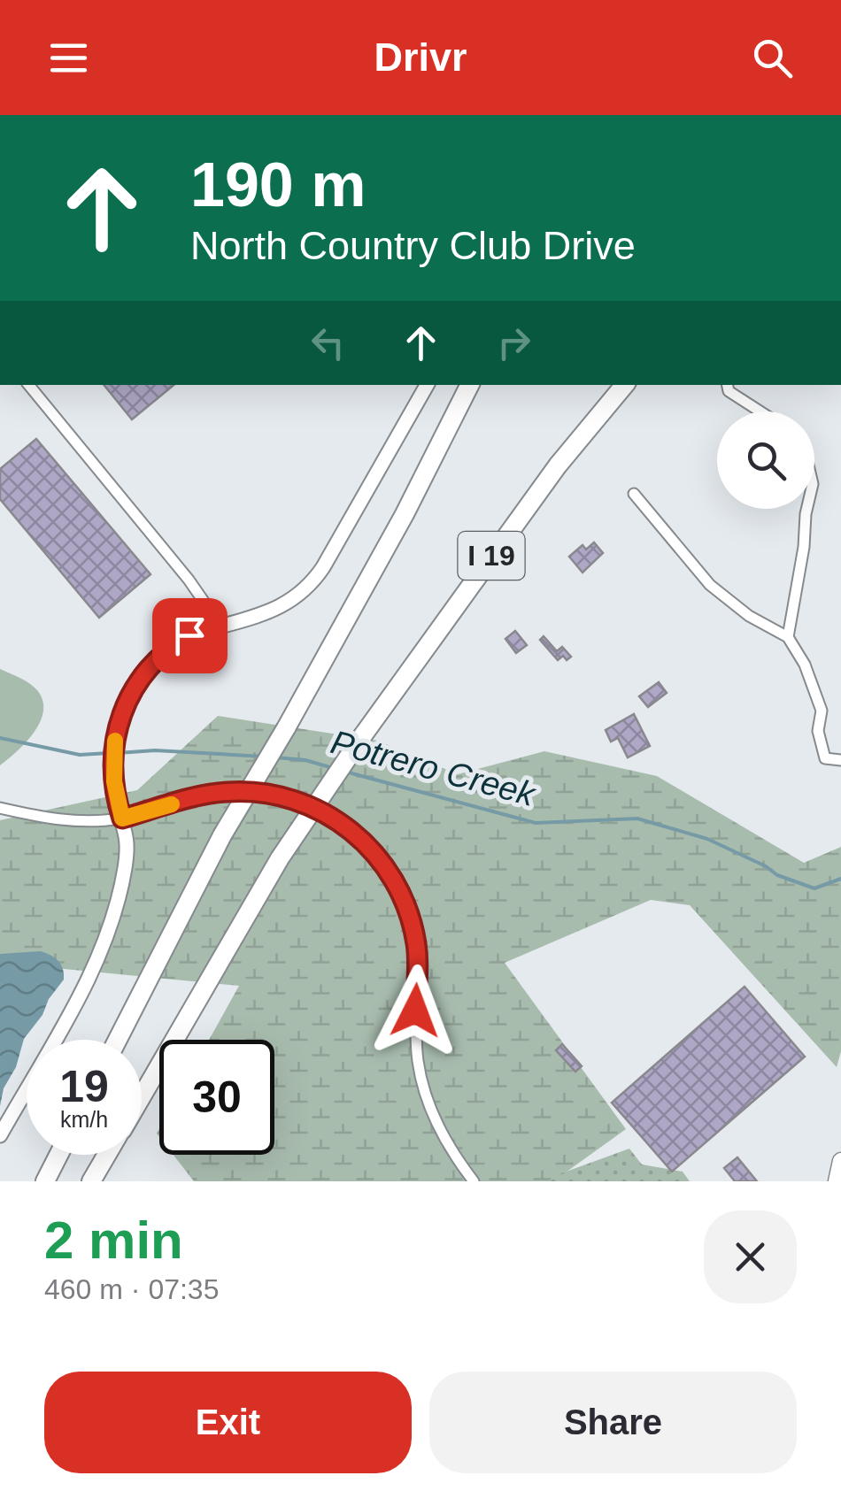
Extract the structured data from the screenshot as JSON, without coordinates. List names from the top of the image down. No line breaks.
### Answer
{"streets":{"highway":["I 19"]},"water":["Potrero Creek"],"page":{"header":"Drivr","turn":["190 m","North Country Club Drive"],"speed":"19 km/h","limit":"30","heading":["2 min","460 m · 07:35"],"buttons":["Exit","Share"]}}
